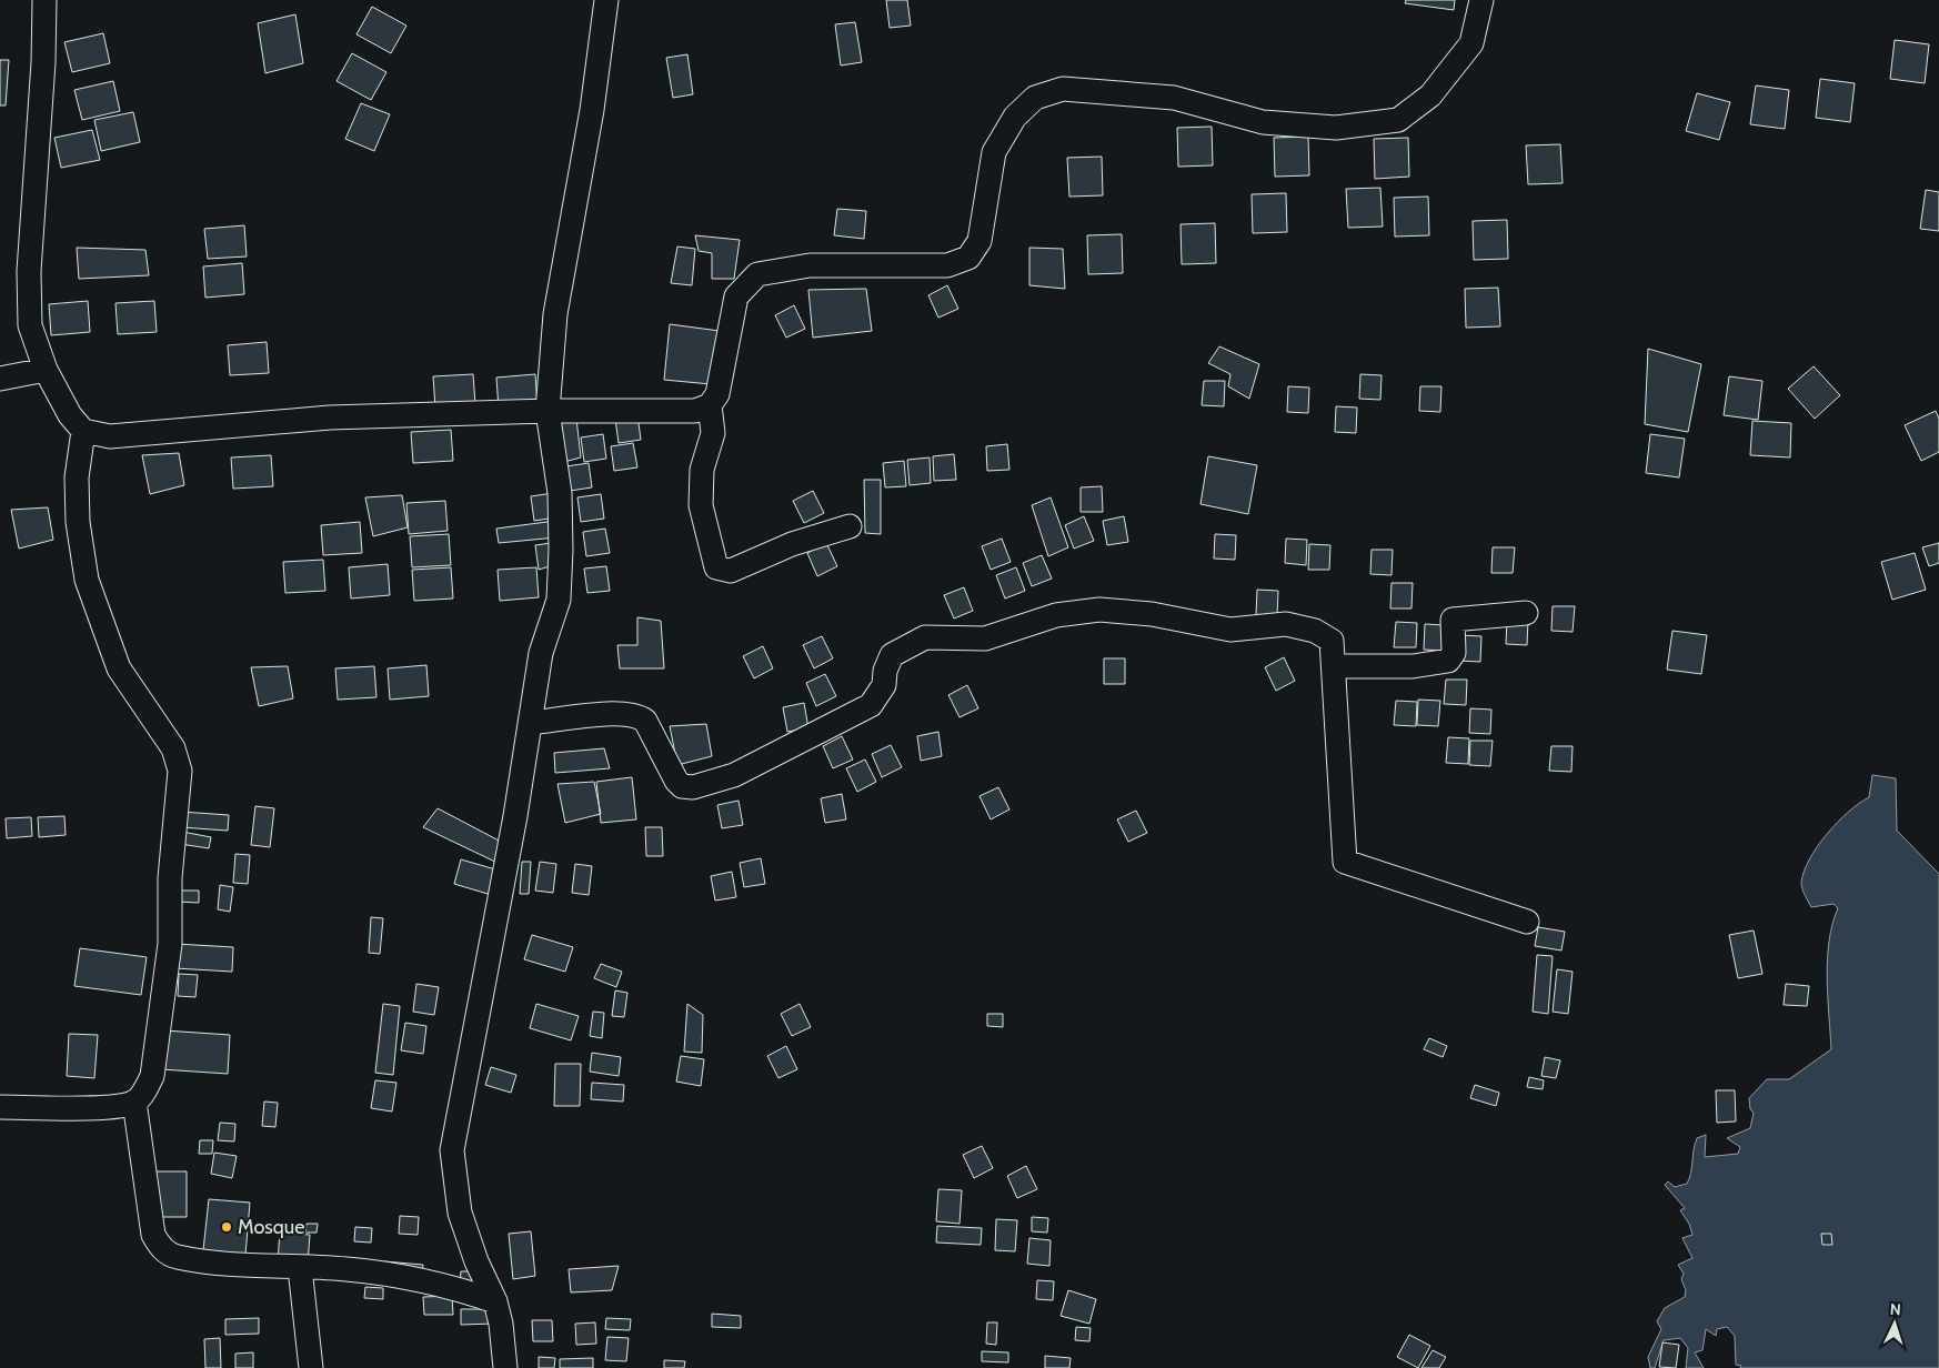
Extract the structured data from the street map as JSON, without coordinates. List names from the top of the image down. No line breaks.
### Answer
{"places":["Mosque"],"north":"top"}
